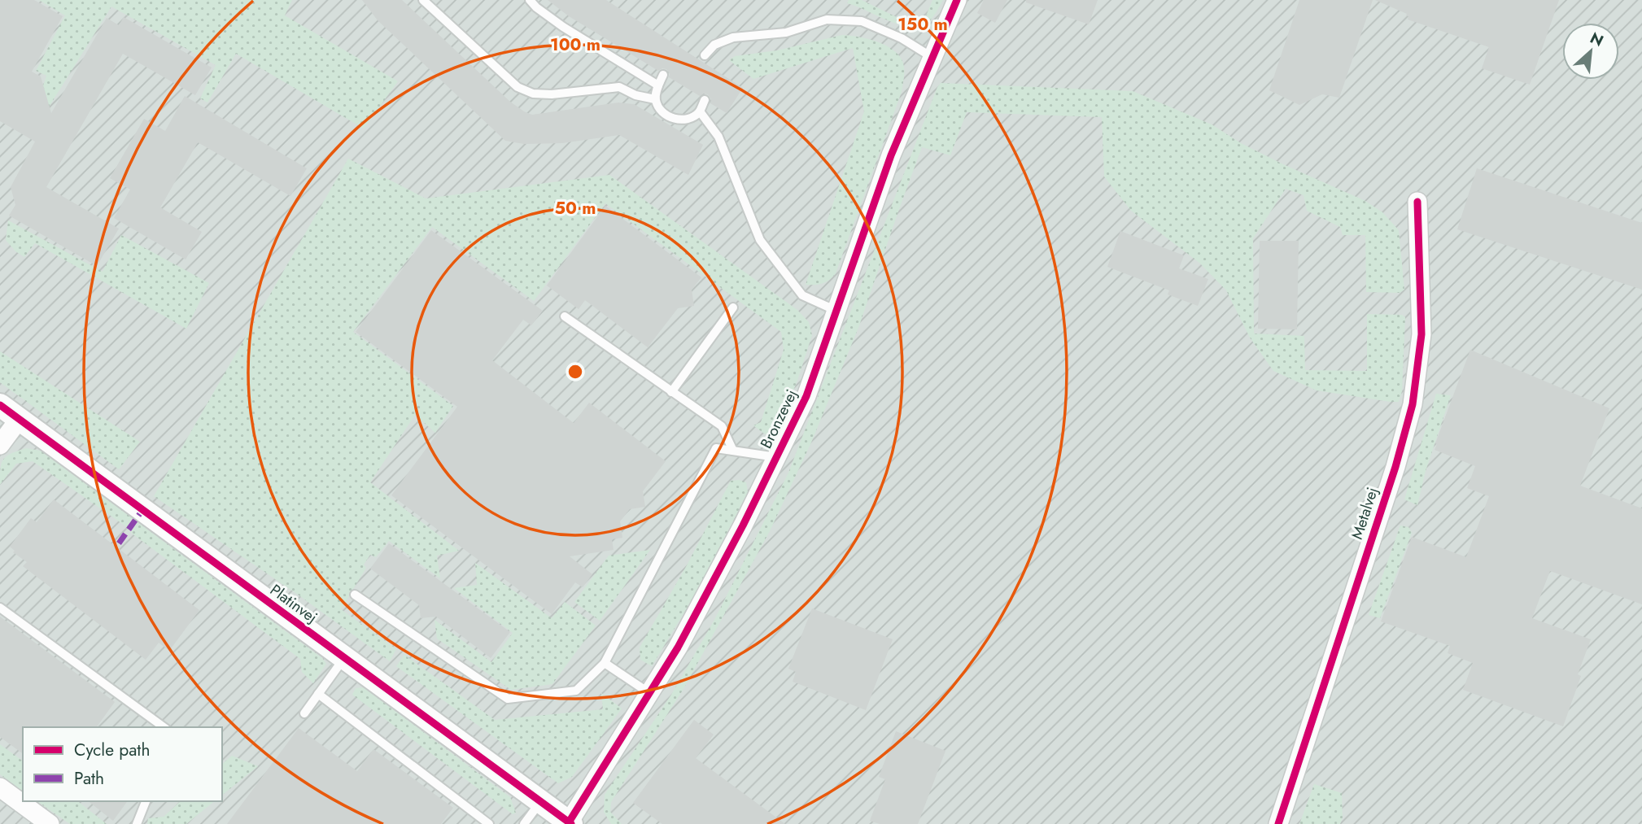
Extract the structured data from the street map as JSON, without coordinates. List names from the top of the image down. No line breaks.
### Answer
{"streets":{"street":["Bronzevej","Metalvej","Platinvej"]},"crossings":[["Bronzevej","Platinvej"]],"legend":["Cycle path","Path"],"north":"top right","rings":["150 m","100 m","50 m"]}
